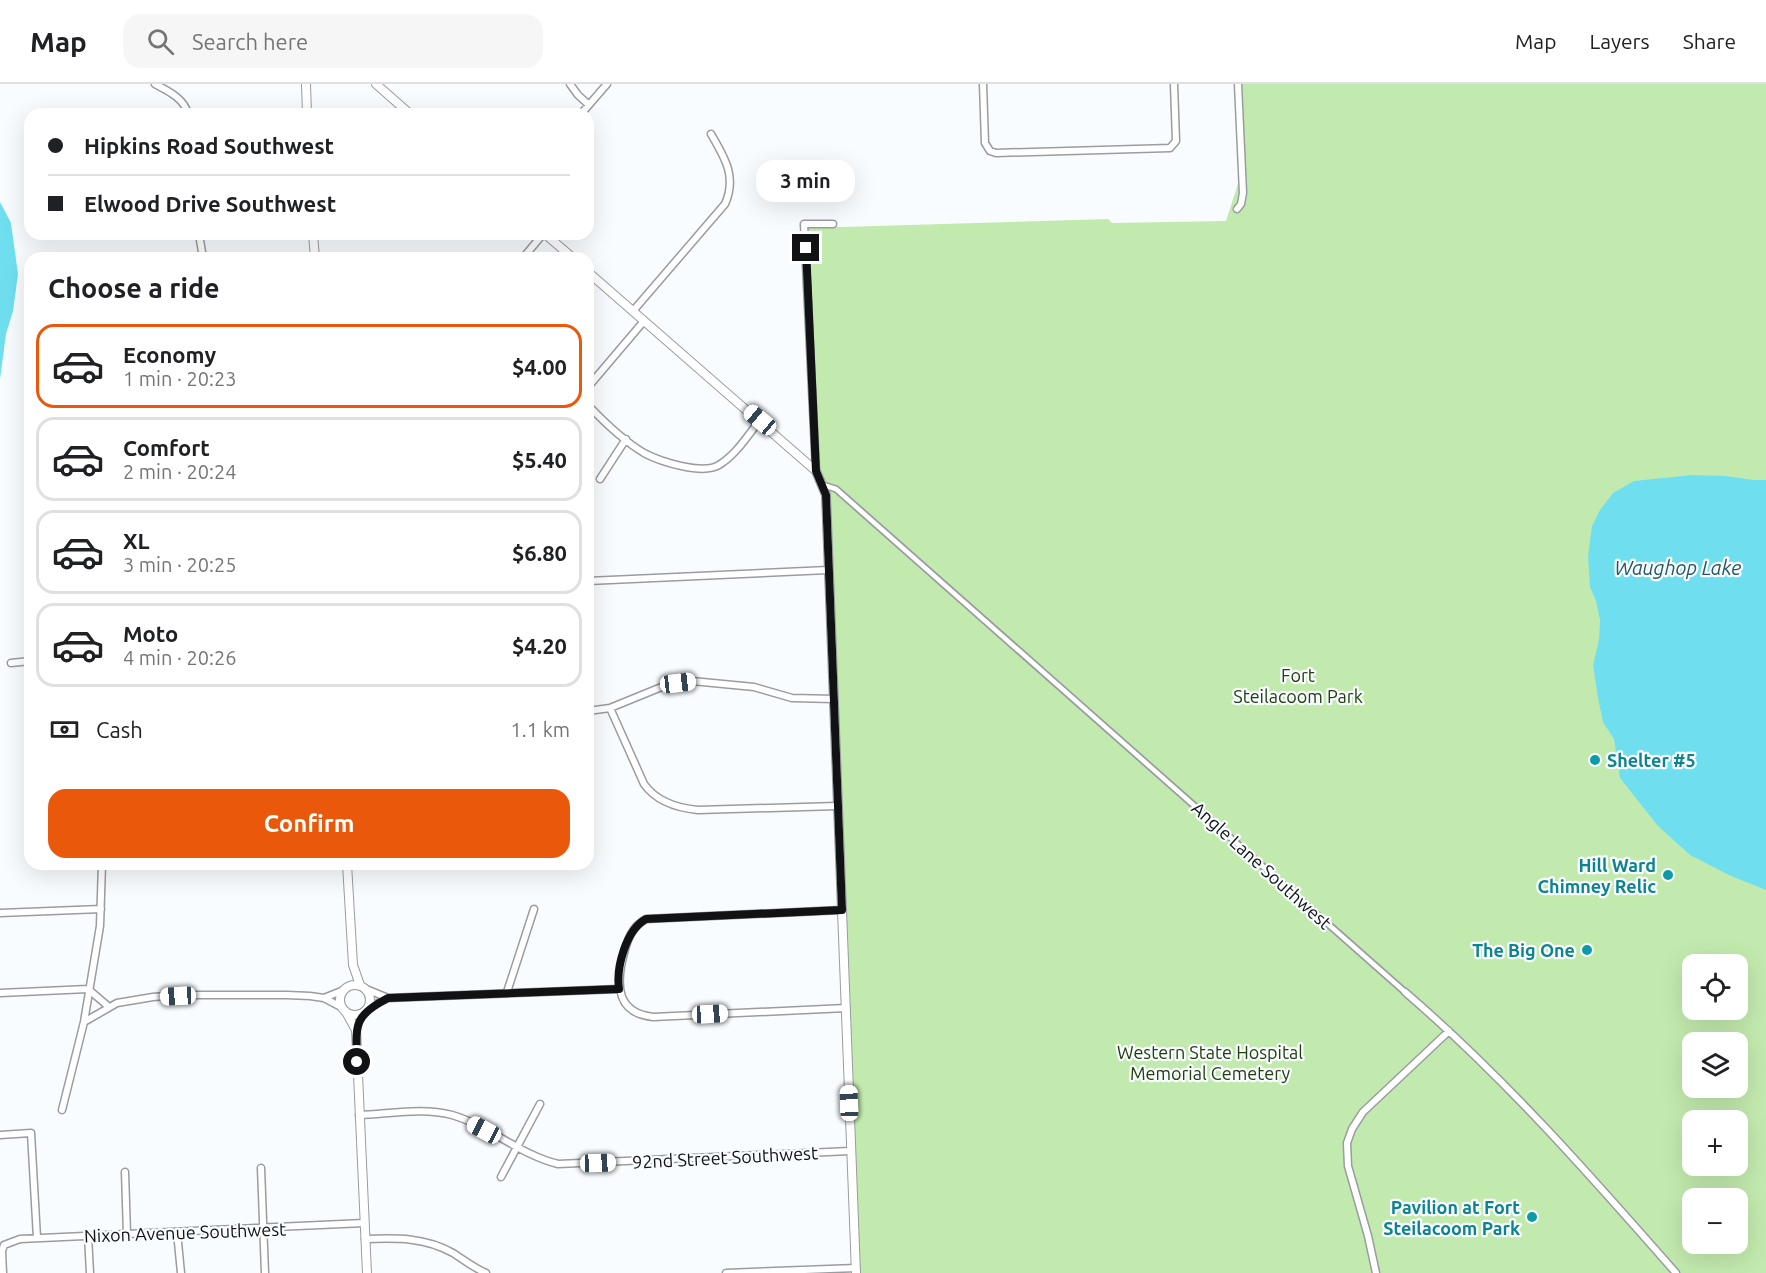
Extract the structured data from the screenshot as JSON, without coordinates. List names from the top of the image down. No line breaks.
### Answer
{"streets":{"street":["Angle Lane Southwest","92nd Street Southwest","Nixon Avenue Southwest"]},"water":["Waughop Lake"],"parks":["Fort Steilacoom Park","Western State Hospital Memorial Cemetery"],"places":["Shelter #5","Hill Ward Chimney Relic","The Big One","Pavilion at Fort Steilacoom Park"],"page":{"header":"Map","search":"Search here","nav":["Map","Layers","Share"],"banner":["Hipkins Road Southwest","Elwood Drive Southwest"],"bubble":"3 min","heading":"Choose a ride","list":[{"name":"Economy","note":"1 min · 20:23","value":"$4.00"},{"name":"Comfort","note":"2 min · 20:24","value":"$5.40"},{"name":"XL","note":"3 min · 20:25","value":"$6.80"},{"name":"Moto","note":"4 min · 20:26","value":"$4.20"}],"pay":["Cash","1.1 km"],"buttons":"Confirm","map_buttons":["+","−"]}}
